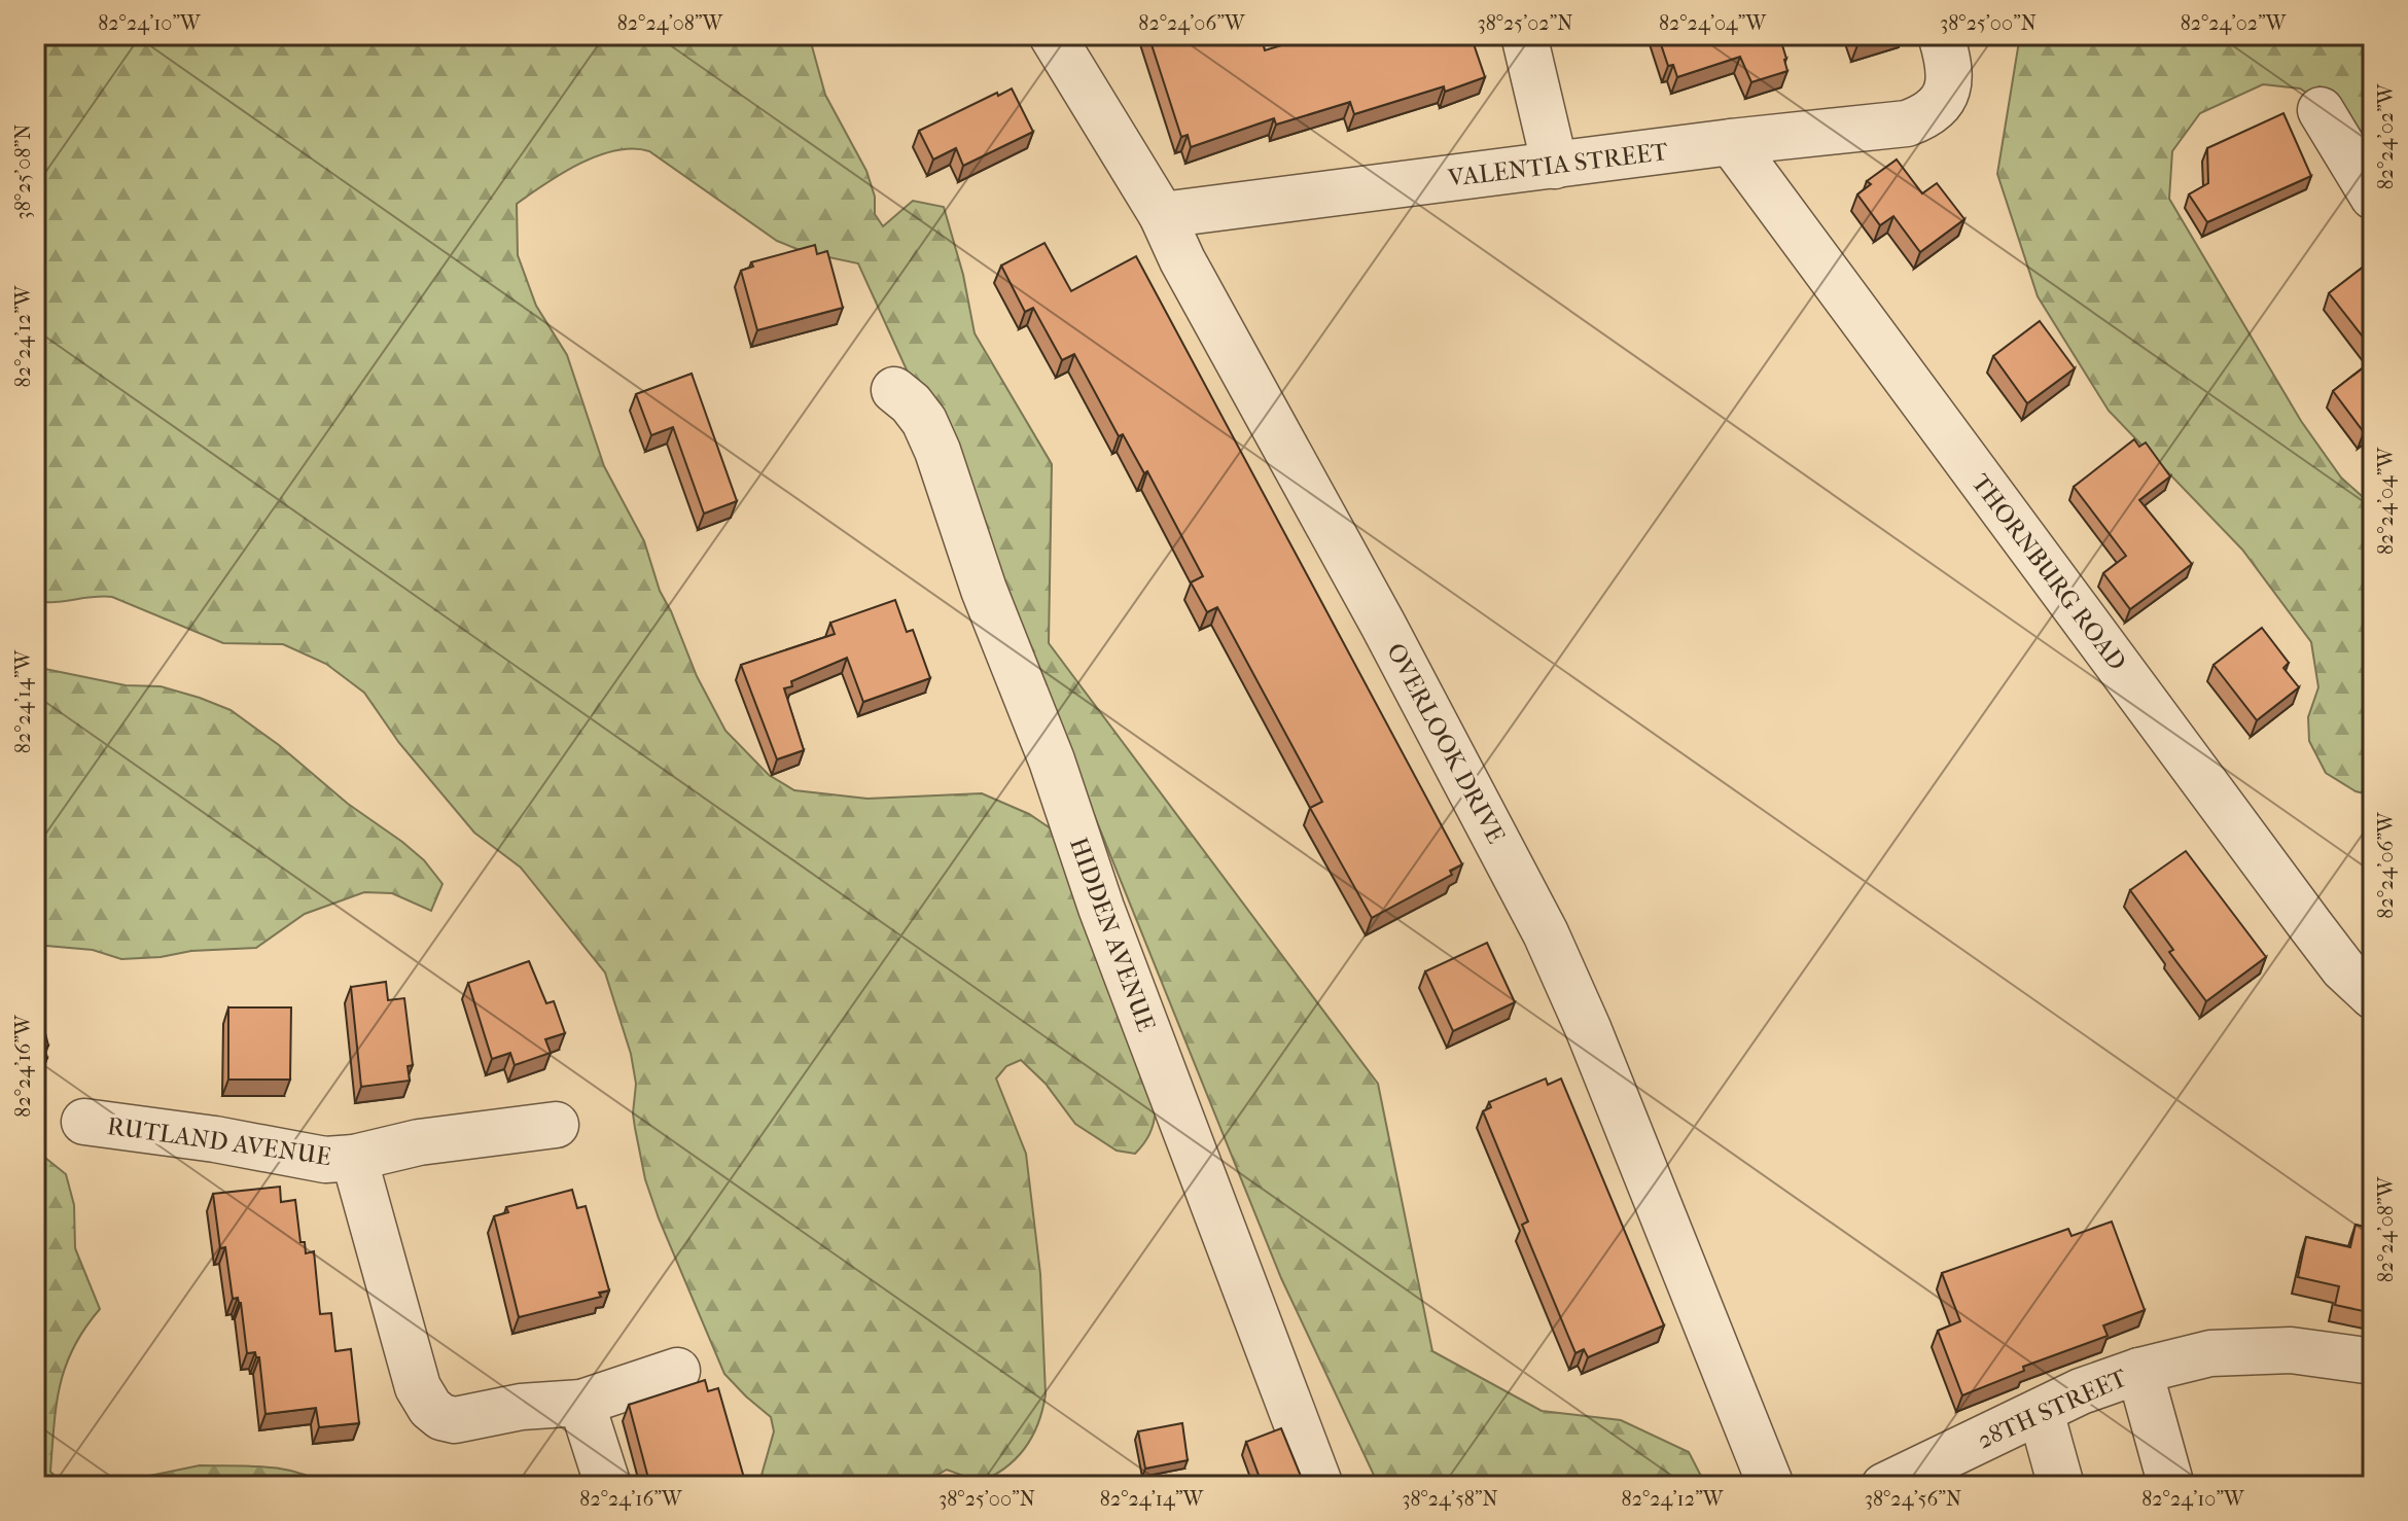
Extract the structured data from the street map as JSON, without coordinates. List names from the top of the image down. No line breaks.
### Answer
{"streets":{"street":["VALENTIA STREET","THORNBURG ROAD","OVERLOOK DRIVE","HIDDEN AVENUE","RUTLAND AVENUE","28TH STREET"]},"crossings":[["VALENTIA STREET","THORNBURG ROAD"],["VALENTIA STREET","OVERLOOK DRIVE"]],"coordinates":["82°24'10\"W","82°24'08\"W","82°24'06\"W","38°25'02\"N","82°24'04\"W","38°25'00\"N","82°24'02\"W","38°25'08\"N","82°24'12\"W","82°24'14\"W","82°24'16\"W","38°24'58\"N","38°24'56\"N"]}
